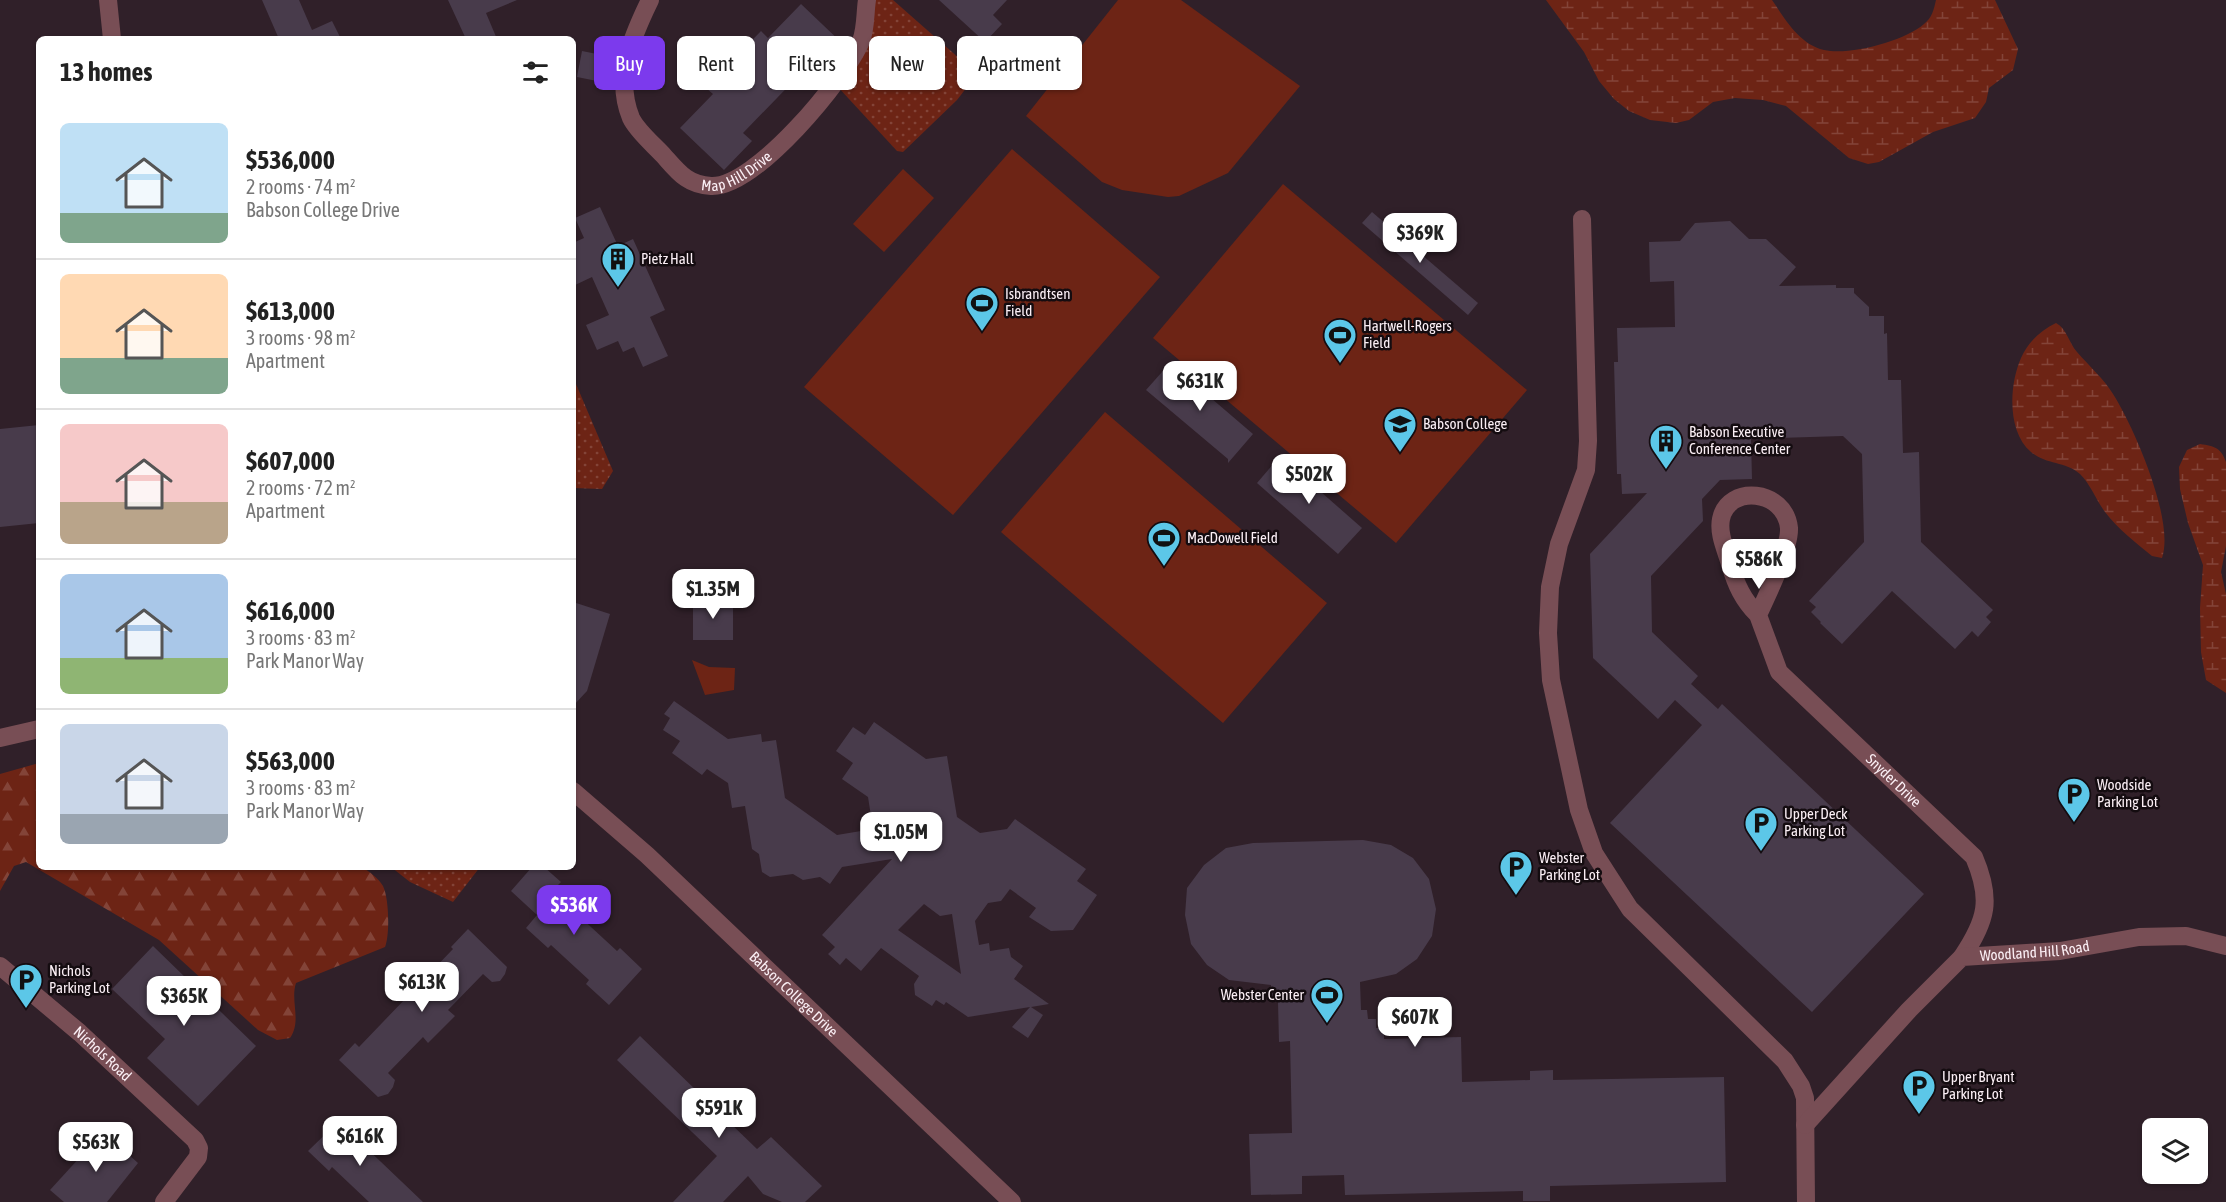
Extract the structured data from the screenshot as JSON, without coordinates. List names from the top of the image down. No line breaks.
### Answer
{"streets":{"street":["Map Hill Drive","Snyder Drive","Woodland Hill Road","Babson College Drive","Nichols Road"]},"crossings":[["Snyder Drive","Woodland Hill Road"]],"places":{"building":["Pietz Hall","Babson Executive Conference Center"],"sports":["Isbrandtsen Field","Hartwell-Rogers Field","MacDowell Field","Webster Center"],"school or university":["Babson College"],"parking":["Woodside Parking Lot","Upper Deck Parking Lot","Webster Parking Lot","Nichols Parking Lot","Upper Bryant Parking Lot"]},"page":{"chip":["Buy","Rent","Filters","New","Apartment"],"heading":"13 homes","list":[{"name":"$536,000","note":"2 rooms · 74 m² · Babson College Drive"},{"name":"$613,000","note":"3 rooms · 98 m² · Apartment"},{"name":"$607,000","note":"2 rooms · 72 m² · Apartment"},{"name":"$616,000","note":"3 rooms · 83 m² · Park Manor Way"},{"name":"$563,000","note":"3 rooms · 83 m² · Park Manor Way"}],"price":["$369K","$631K","$502K","$586K","$1.35M","$1.05M","$536K","$613K","$365K","$607K","$591K","$616K","$563K"]}}
